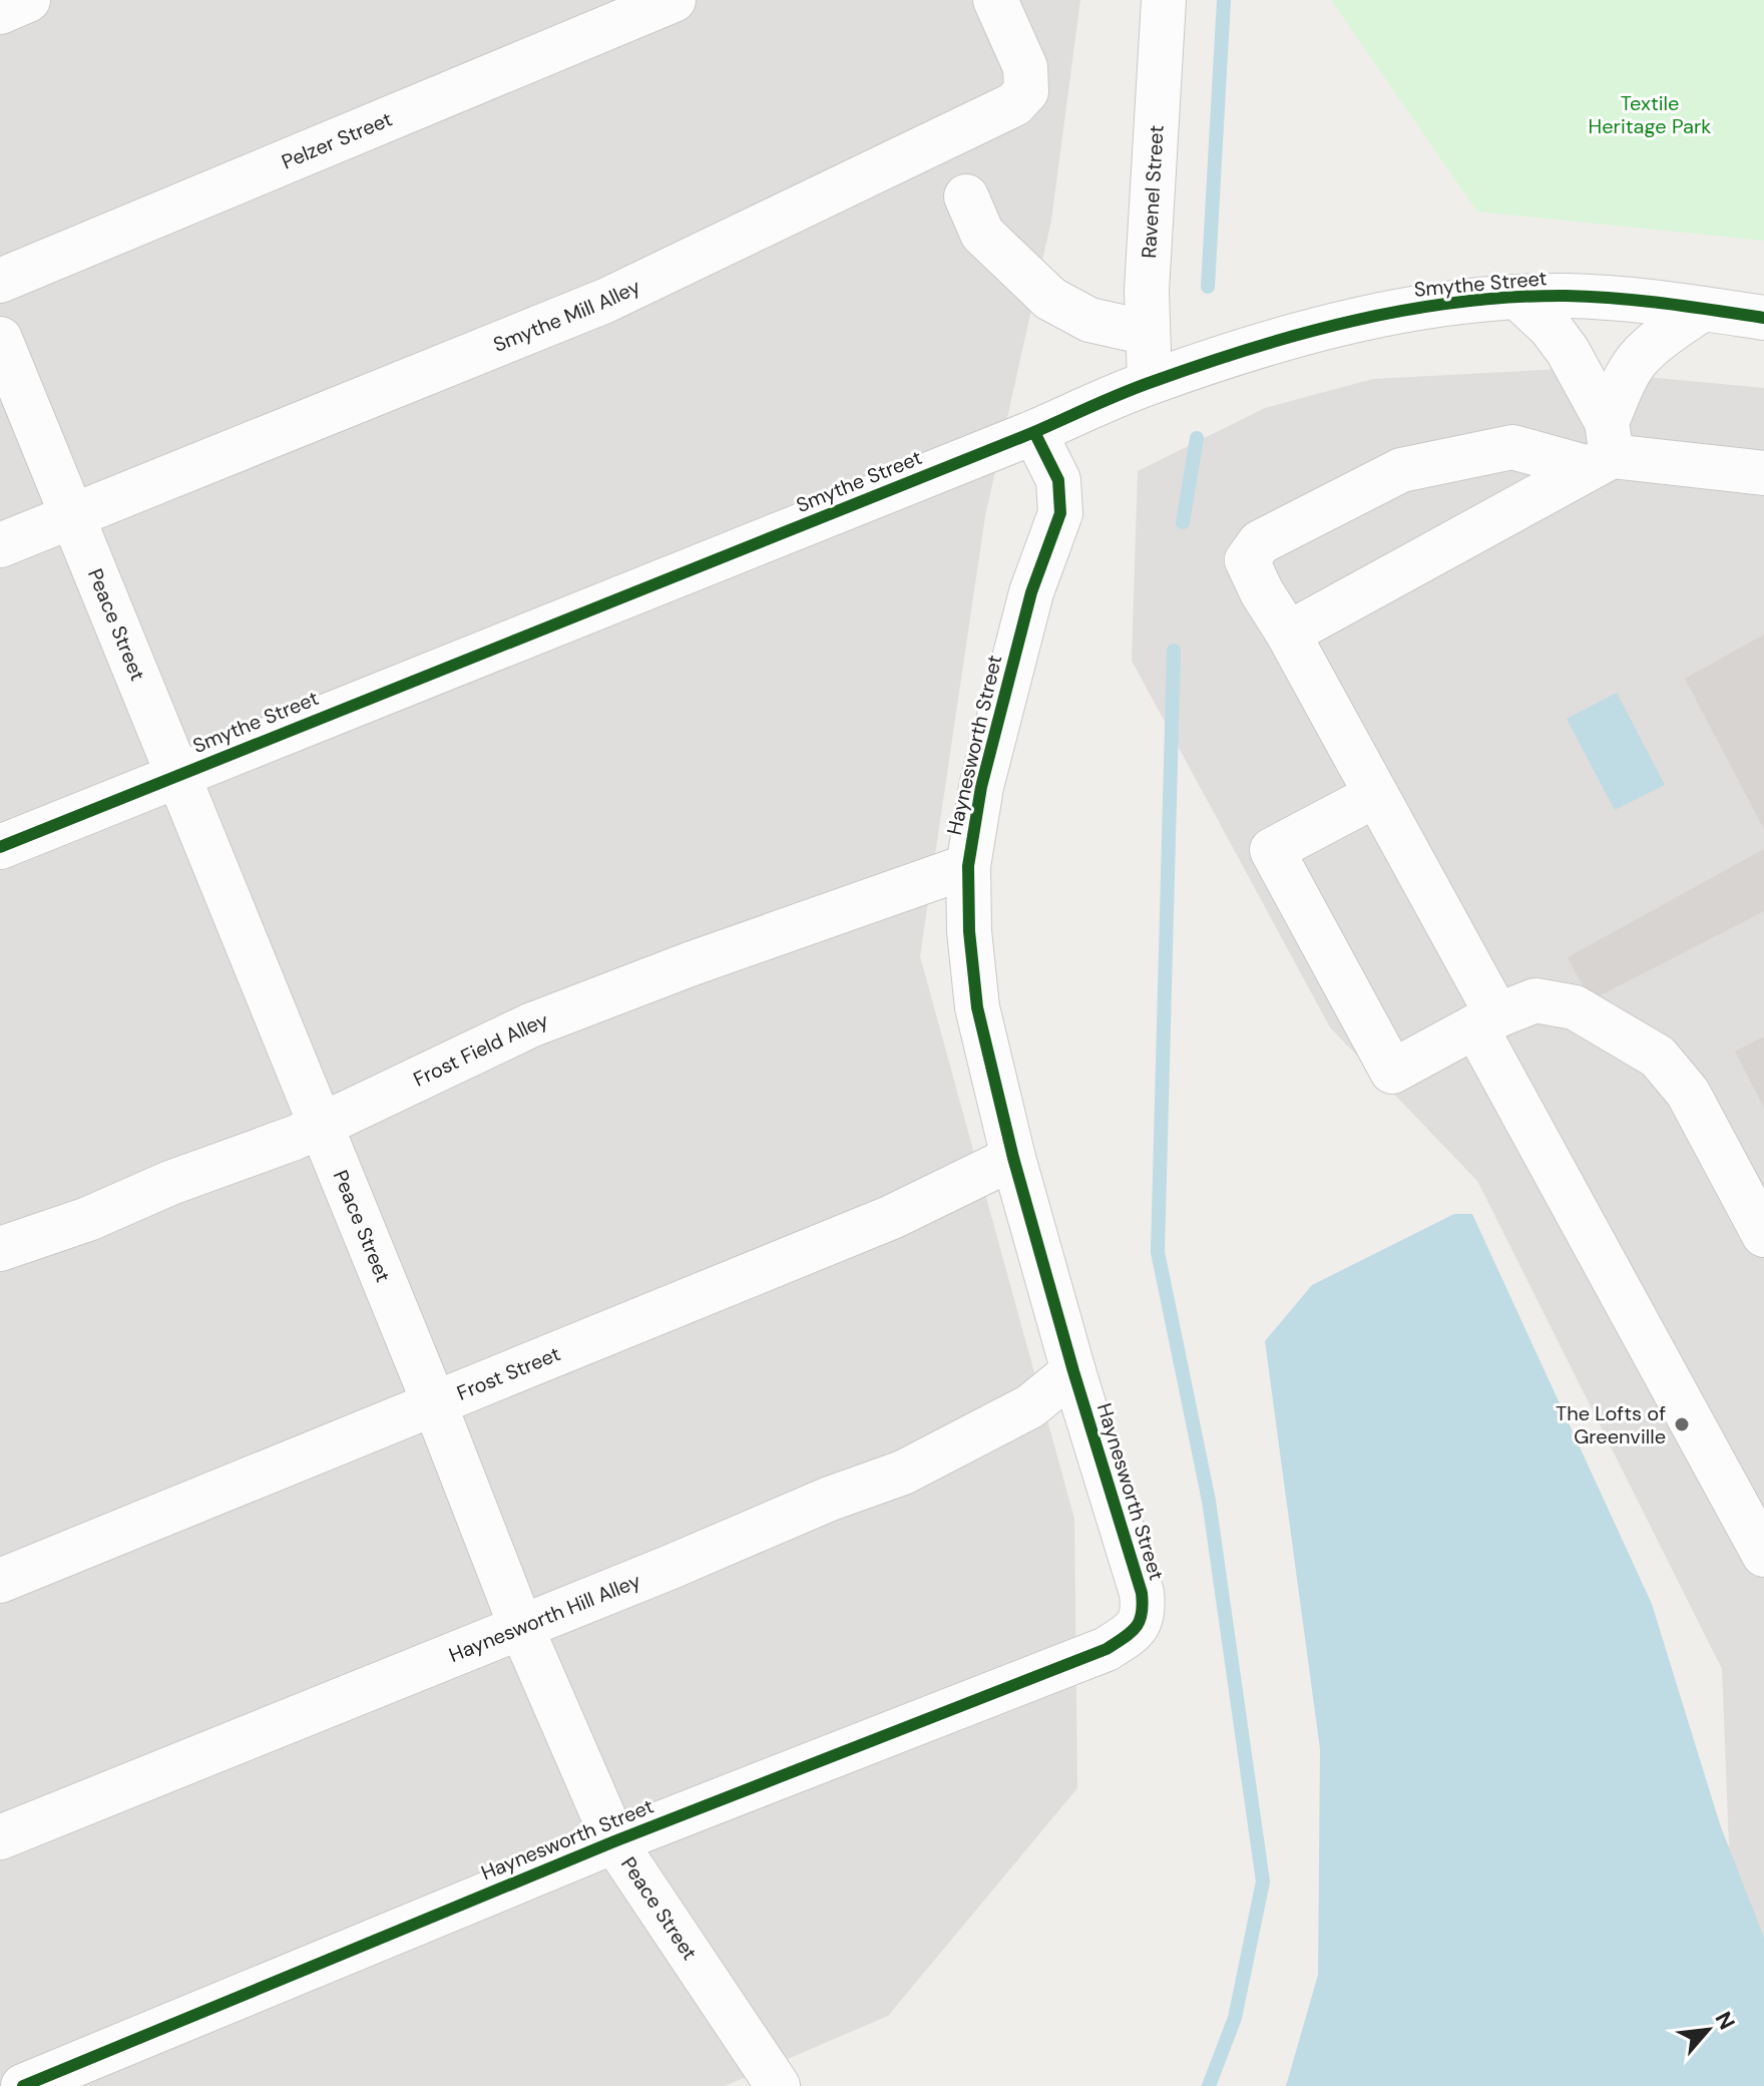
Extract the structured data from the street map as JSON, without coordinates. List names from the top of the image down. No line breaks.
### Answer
{"streets":{"street":["Pelzer Street","Ravenel Street","Smythe Street","Smythe Mill Alley","Peace Street","Haynesworth Street","Frost Field Alley","Frost Street","Haynesworth Hill Alley"]},"crossings":[["Ravenel Street","Smythe Street"],["Smythe Street","Peace Street"],["Smythe Street","Haynesworth Street"],["Smythe Mill Alley","Peace Street"],["Peace Street","Haynesworth Street"],["Peace Street","Frost Field Alley"],["Peace Street","Frost Street"],["Peace Street","Haynesworth Hill Alley"],["Haynesworth Street","Frost Field Alley"],["Haynesworth Street","Frost Street"],["Haynesworth Street","Haynesworth Hill Alley"]],"parks":["Textile Heritage Park"],"places":["The Lofts of Greenville"],"north":"top right"}
